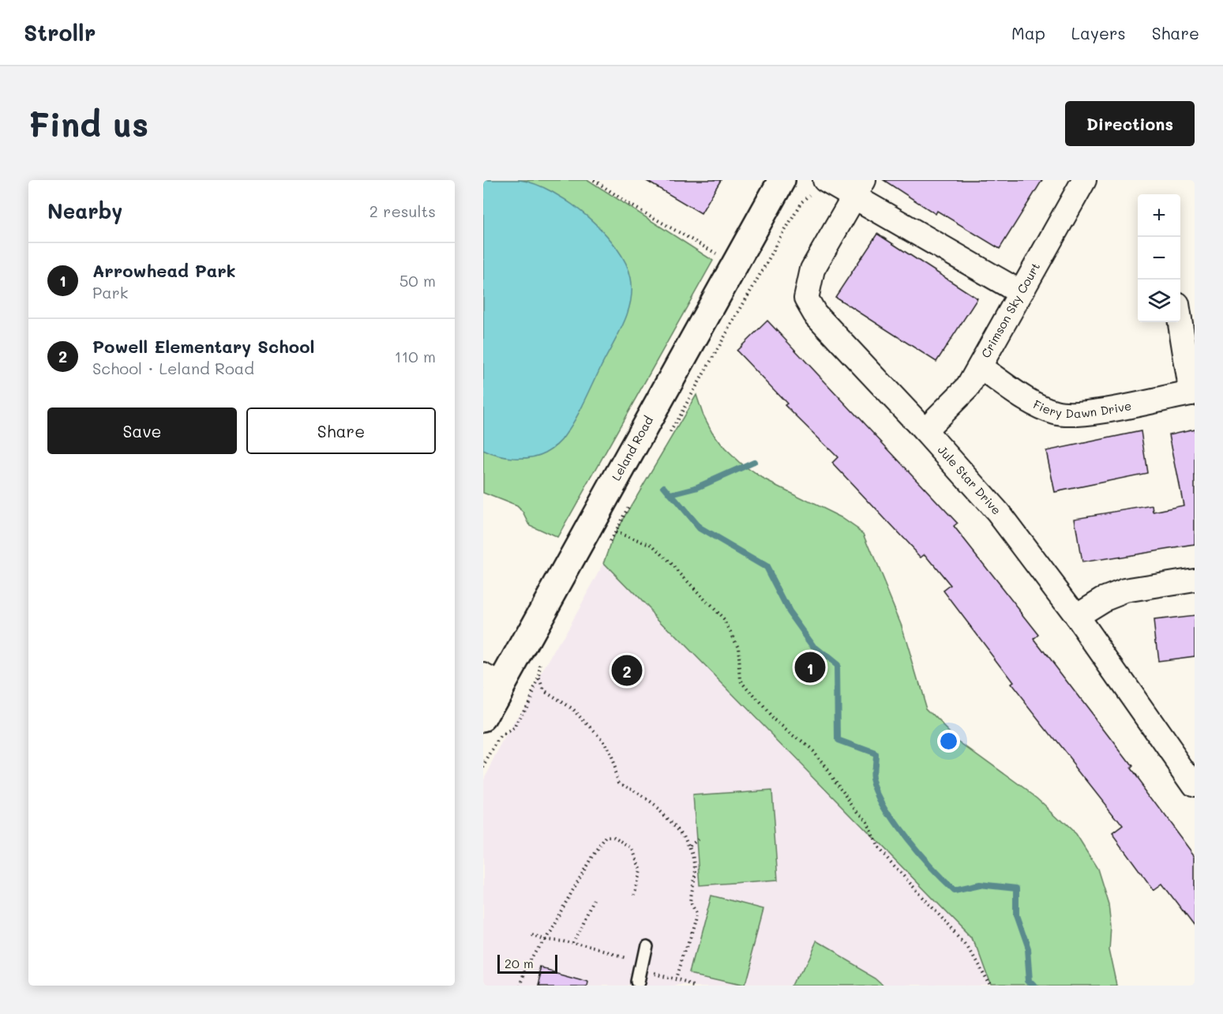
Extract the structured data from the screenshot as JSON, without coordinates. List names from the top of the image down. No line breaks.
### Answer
{"streets":{"street":["Crimson Sky Court","Fiery Dawn Drive","Leland Road","Jule Star Drive"]},"crossings":[["Crimson Sky Court","Fiery Dawn Drive"],["Crimson Sky Court","Jule Star Drive"]],"scale_bar":"20 m","page":{"header":"Strollr","nav":["Map","Layers","Share"],"buttons":["Directions",["Save","Share"]],"title":"Find us","heading":["Nearby","2 results"],"map_buttons":["+","−"],"list":[{"mark":"1","name":"Arrowhead Park","note":"Park","value":"50 m"},{"mark":"2","name":"Powell Elementary School","note":"School · Leland Road","value":"110 m"}],"pins":["1","2"],"scale":"20 m"}}
